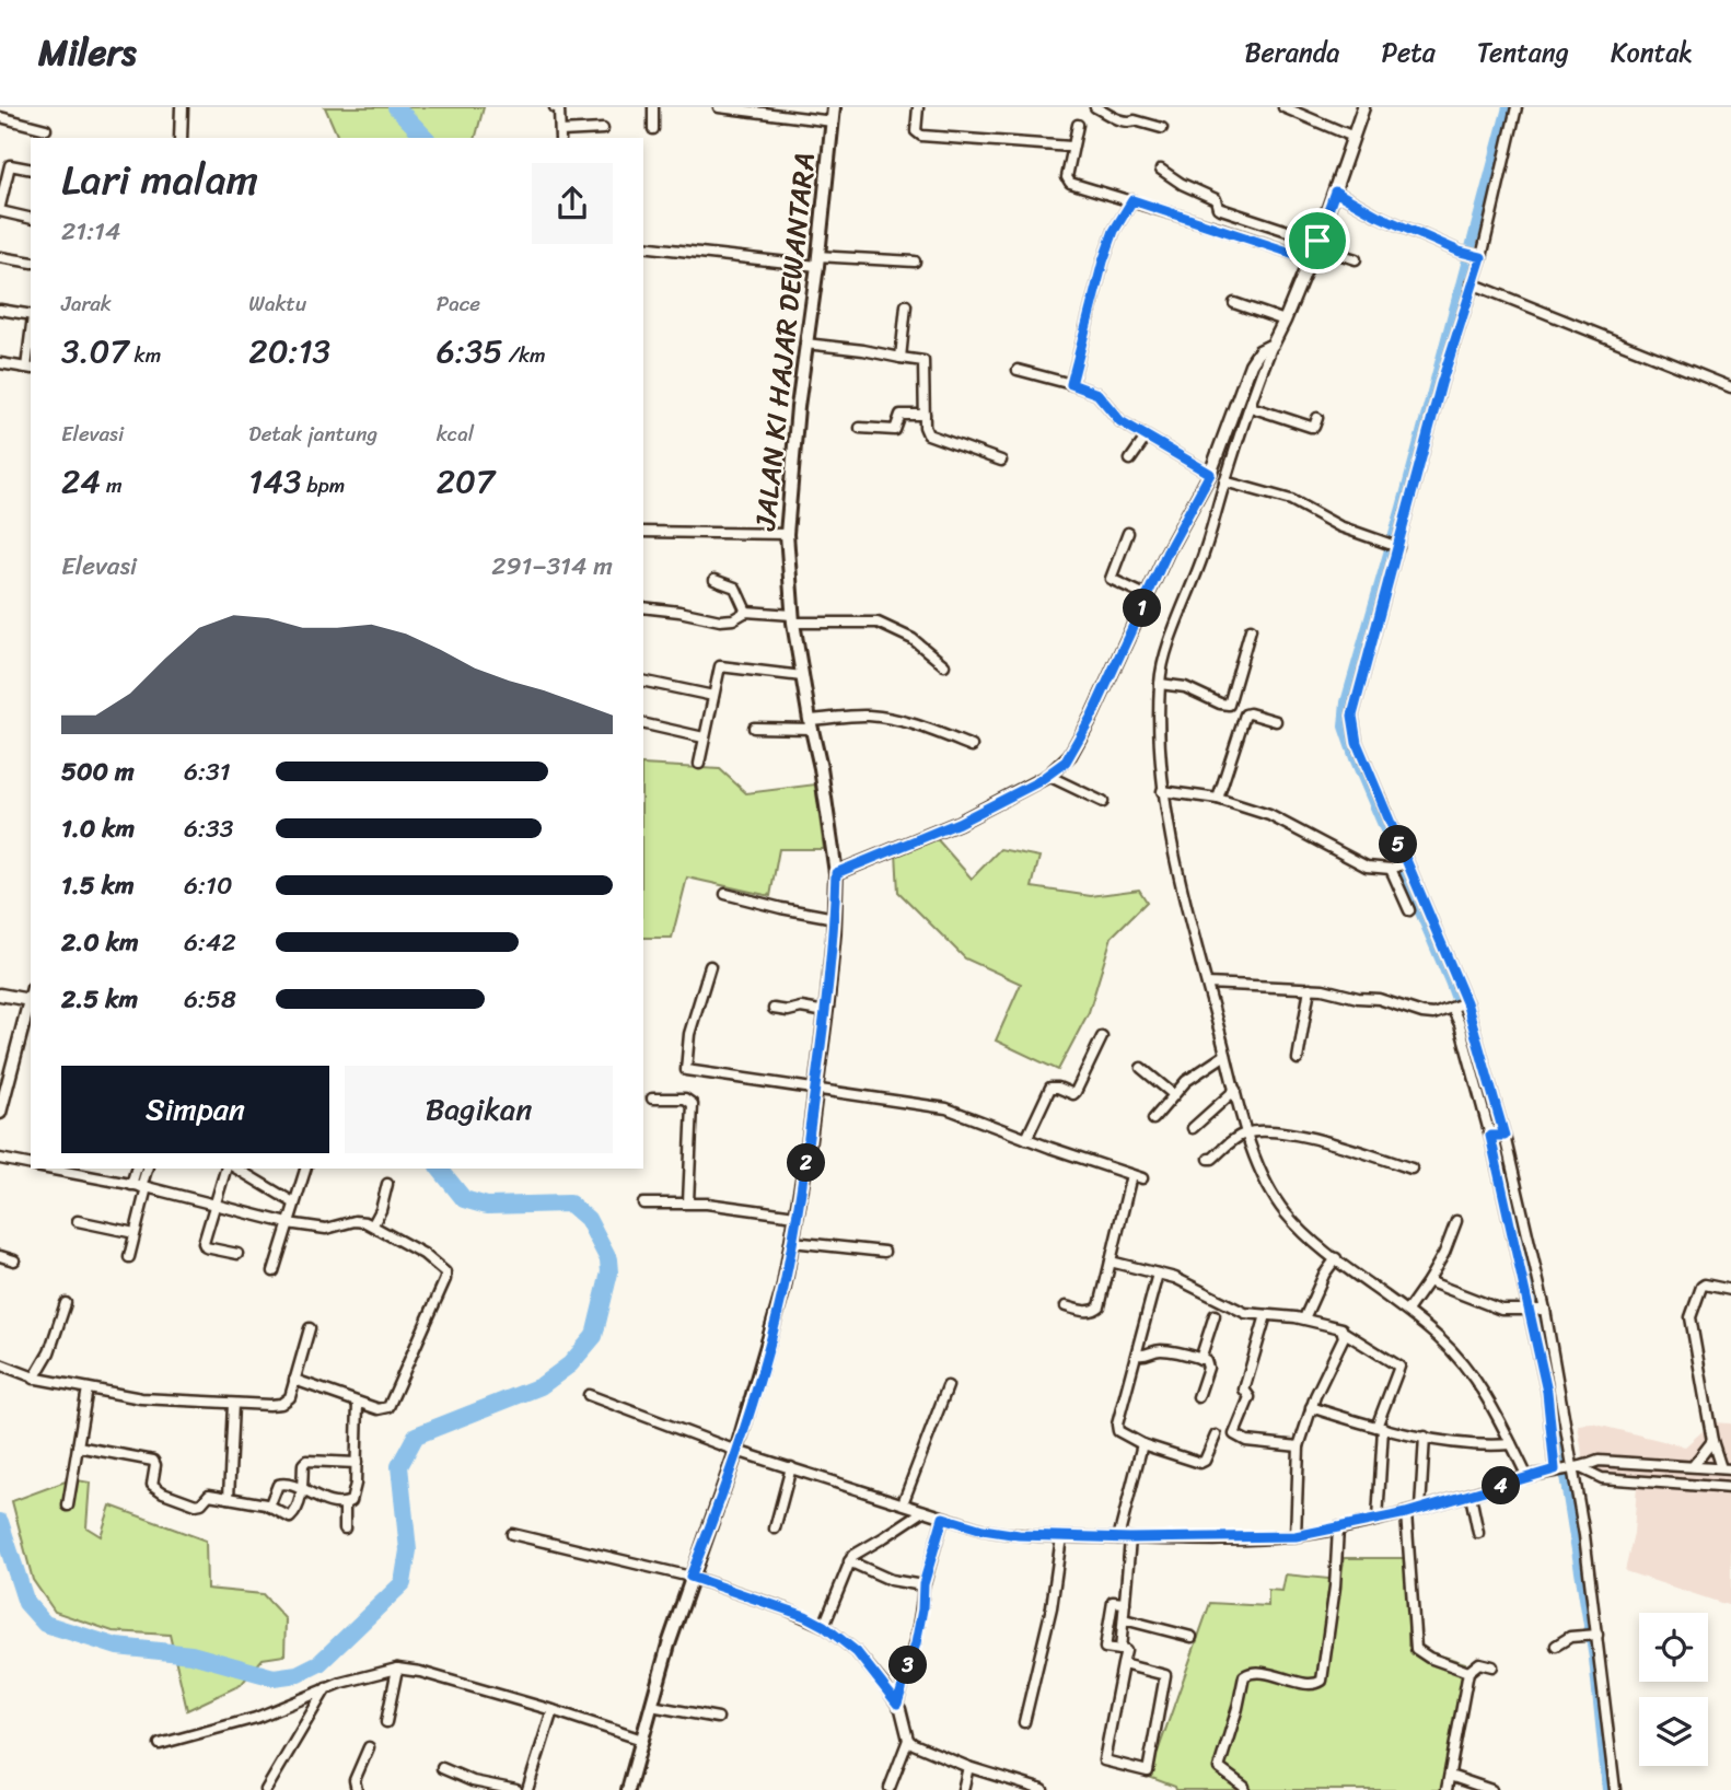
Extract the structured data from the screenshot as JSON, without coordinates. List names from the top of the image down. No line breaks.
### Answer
{"streets":{"main road":["JALAN KI HAJAR DEWANTARA"]},"page":{"header":"Milers","nav":["Beranda","Peta","Tentang","Kontak"],"heading":["Lari malam","21:14"],"stats":[["Jarak","3.07 km"],["Waktu","20:13"],["Pace","6:35 /km"],["Elevasi","24 m"],["Detak jantung","143 bpm"],["kcal","207"]],"chart":["Elevasi","291–314 m"],"pins":["1","5","2","4","3"],"list":[{"name":"500 m","note":"6:31"},{"name":"1.0 km","note":"6:33"},{"name":"1.5 km","note":"6:10"},{"name":"2.0 km","note":"6:42"},{"name":"2.5 km","note":"6:58"}],"buttons":["Simpan","Bagikan"]}}
